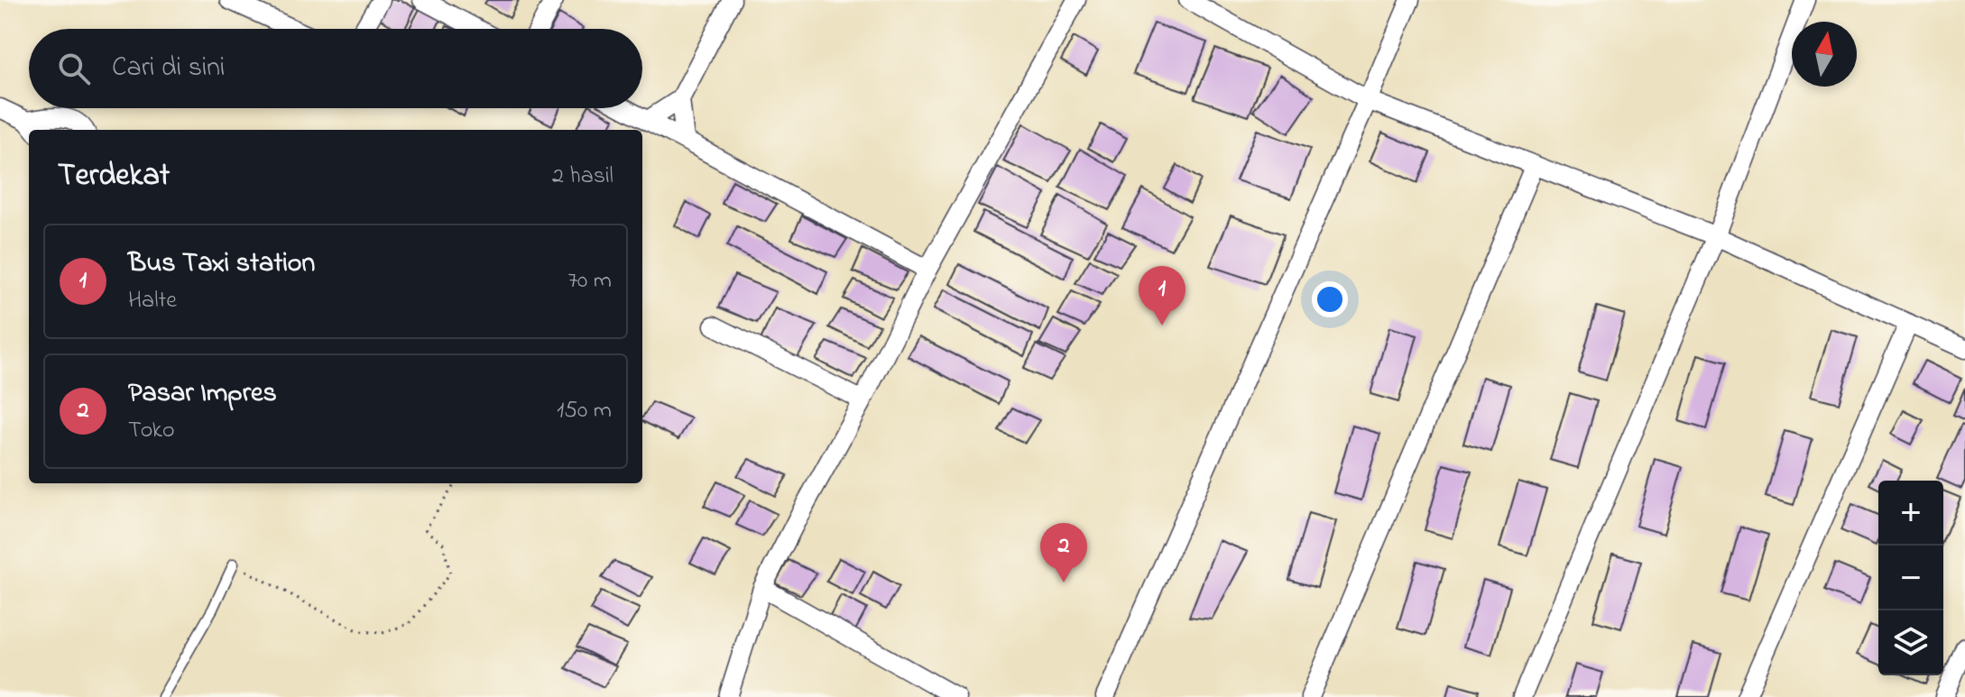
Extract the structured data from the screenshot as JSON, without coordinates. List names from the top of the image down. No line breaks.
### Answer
{"north":"top","page":{"search":"Cari di sini","heading":["Terdekat","2 hasil"],"list":[{"mark":"1","name":"Bus Taxi station","note":"Halte","value":"70 m"},{"mark":"2","name":"Pasar Impres","note":"Toko","value":"150 m"}],"pins":["1","2"],"map_buttons":["+","−"]}}
